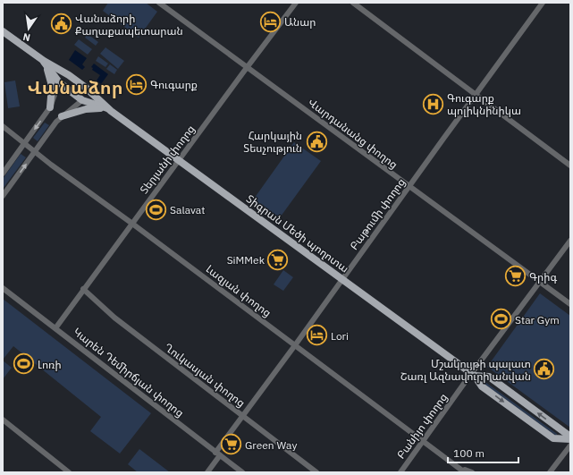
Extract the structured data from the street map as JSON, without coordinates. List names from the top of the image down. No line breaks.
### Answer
{"streets":{"main road":["Տիգրան Մեծի պողոտա"],"street":["Վարդանանց փողոց","Տերյանի փողոց","Բաթումի փողոց","Լազյան փողոց","Կարեն Դեմիրճյան փողոց","Ղուկասյան փողոց","Բանիյո փողոց"]},"crossings":[["Վարդանանց փողոց","Տերյանի փողոց"],["Վարդանանց փողոց","Բաթումի փողոց"],["Վարդանանց փողոց","Բանիյո փողոց"],["Տերյանի փողոց","Տիգրան Մեծի պողոտա"],["Տերյանի փողոց","Լազյան փողոց"],["Տերյանի փողոց","Կարեն Դեմիրճյան փողոց"],["Տերյանի փողոց","Ղուկասյան փողոց"],["Բաթումի փողոց","Տիգրան Մեծի պողոտա"],["Բաթումի փողոց","Լազյան փողոց"],["Բաթումի փողոց","Կարեն Դեմիրճյան փողոց"],["Բաթումի փողոց","Ղուկասյան փողոց"],["Տիգրան Մեծի պողոտա","Բանիյո փողոց"],["Լազյան փողոց","Բանիյո փողոց"]],"districts":["Վանաձոր"],"places":{"hotel":["Անար","Գուգարք","Lori"],"public building":["Վանաձորի Քաղաքապետարան","Հարկային Տեսչություն","Մշակույթի պալատ Շառլ Ազնավուրի անվան"],"hospital":["Գուգարք պոլիկնինիկա"],"sports":["Salavat","Star Gym","Լոռի"],"supermarket":["SiMMek","Գրիգ","Green Way"]},"scale_bar":"100 m","north":"bottom"}
